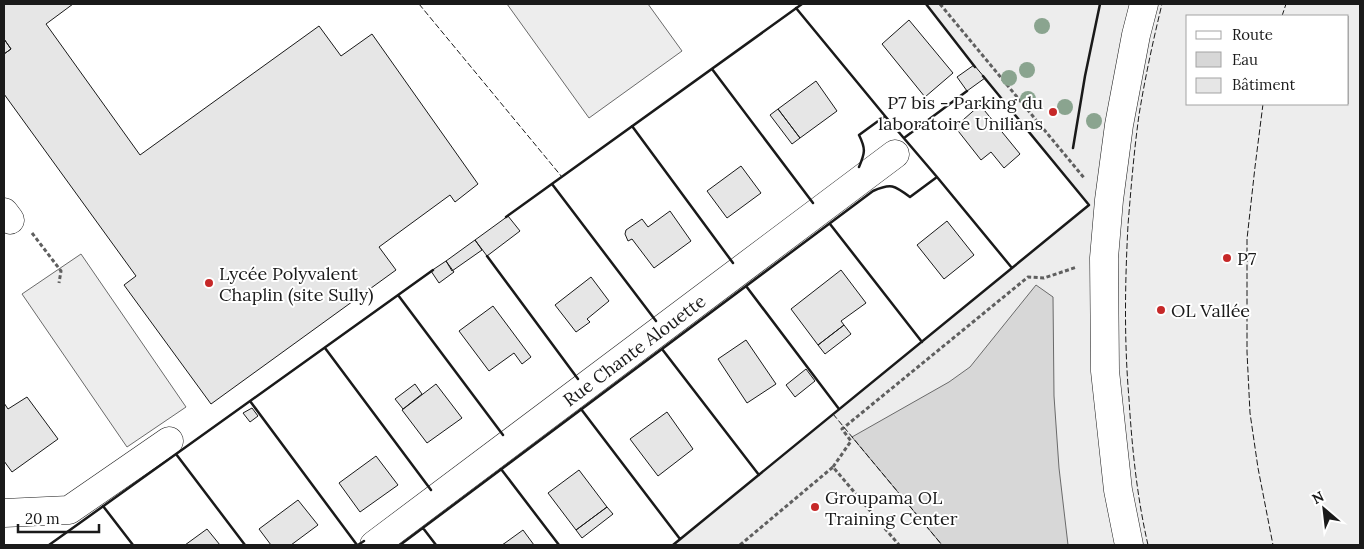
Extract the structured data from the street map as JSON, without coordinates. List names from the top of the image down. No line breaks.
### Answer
{"streets":{"street":["Rue Chante Alouette"]},"places":["P7 bis - Parking du laboratoire Unilians","P7","Lycée Polyvalent Chaplin (site Sully)","OL Vallée","Groupama OL Training Center"],"legend":["Route","Eau","Bâtiment"],"scale_bar":"20 m","north":"top left"}
